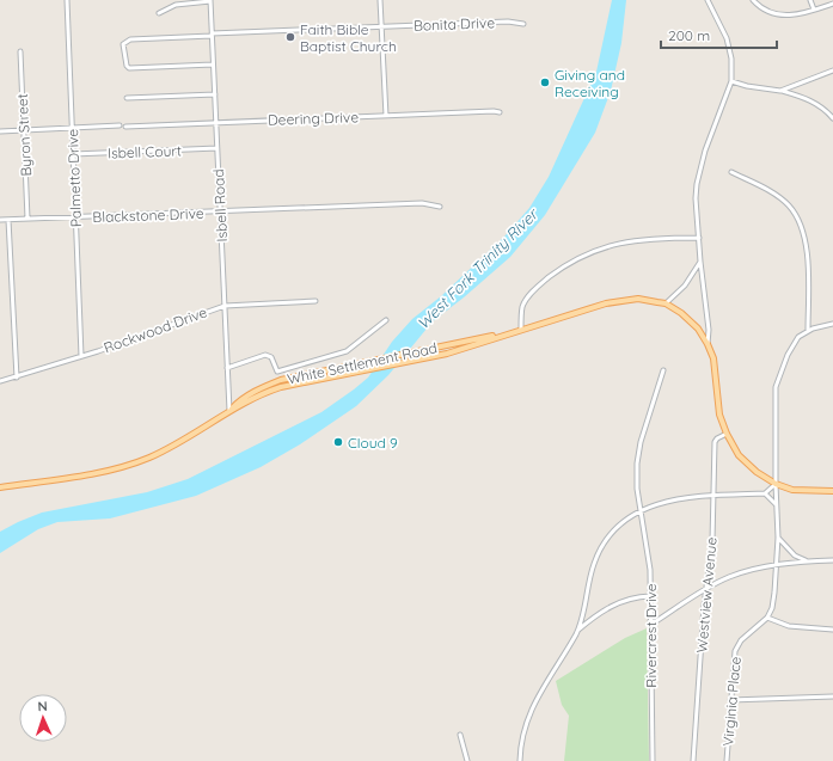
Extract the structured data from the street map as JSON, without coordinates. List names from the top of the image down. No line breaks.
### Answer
{"streets":{"main road":["White Settlement Road"],"street":["Bonita Drive","Deering Drive","Byron Street","Isbell Court","Palmetto Drive","Isbell Road","Blackstone Drive","Rockwood Drive","Westview Avenue","Rivercrest Drive","Virginia Place"]},"crossings":[["Bonita Drive","Isbell Road"],["Deering Drive","Isbell Road"],["Byron Street","Blackstone Drive"],["Isbell Court","Palmetto Drive"],["Isbell Court","Isbell Road"],["Palmetto Drive","Blackstone Drive"],["Palmetto Drive","Rockwood Drive"],["Isbell Road","Blackstone Drive"],["Isbell Road","Rockwood Drive"],["Isbell Road","White Settlement Road"],["White Settlement Road","Westview Avenue"]],"water":["West Fork Trinity River"],"places":["Faith Bible Baptist Church","Giving and Receiving","Cloud 9"],"scale_bar":"200 m","north":"top"}
